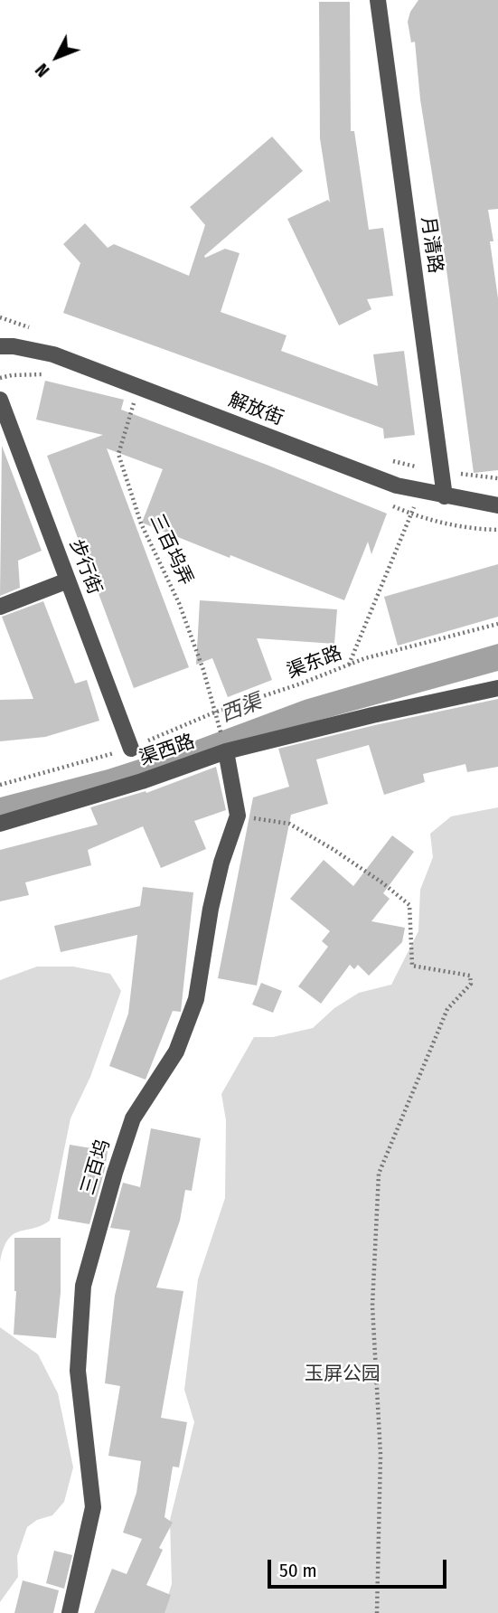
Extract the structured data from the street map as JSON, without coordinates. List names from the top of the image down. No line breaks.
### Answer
{"streets":{"street":["月清路","解放街","步行街","渠西路","三百坞"],"path":["三百坞弄","渠东路"]},"crossings":[["月清路","解放街"],["三百坞弄","渠东路"],["步行街","渠东路"],["渠西路","三百坞"]],"water":["西渠"],"parks":["玉屏公园"],"scale_bar":"50 m","north":"bottom left"}
